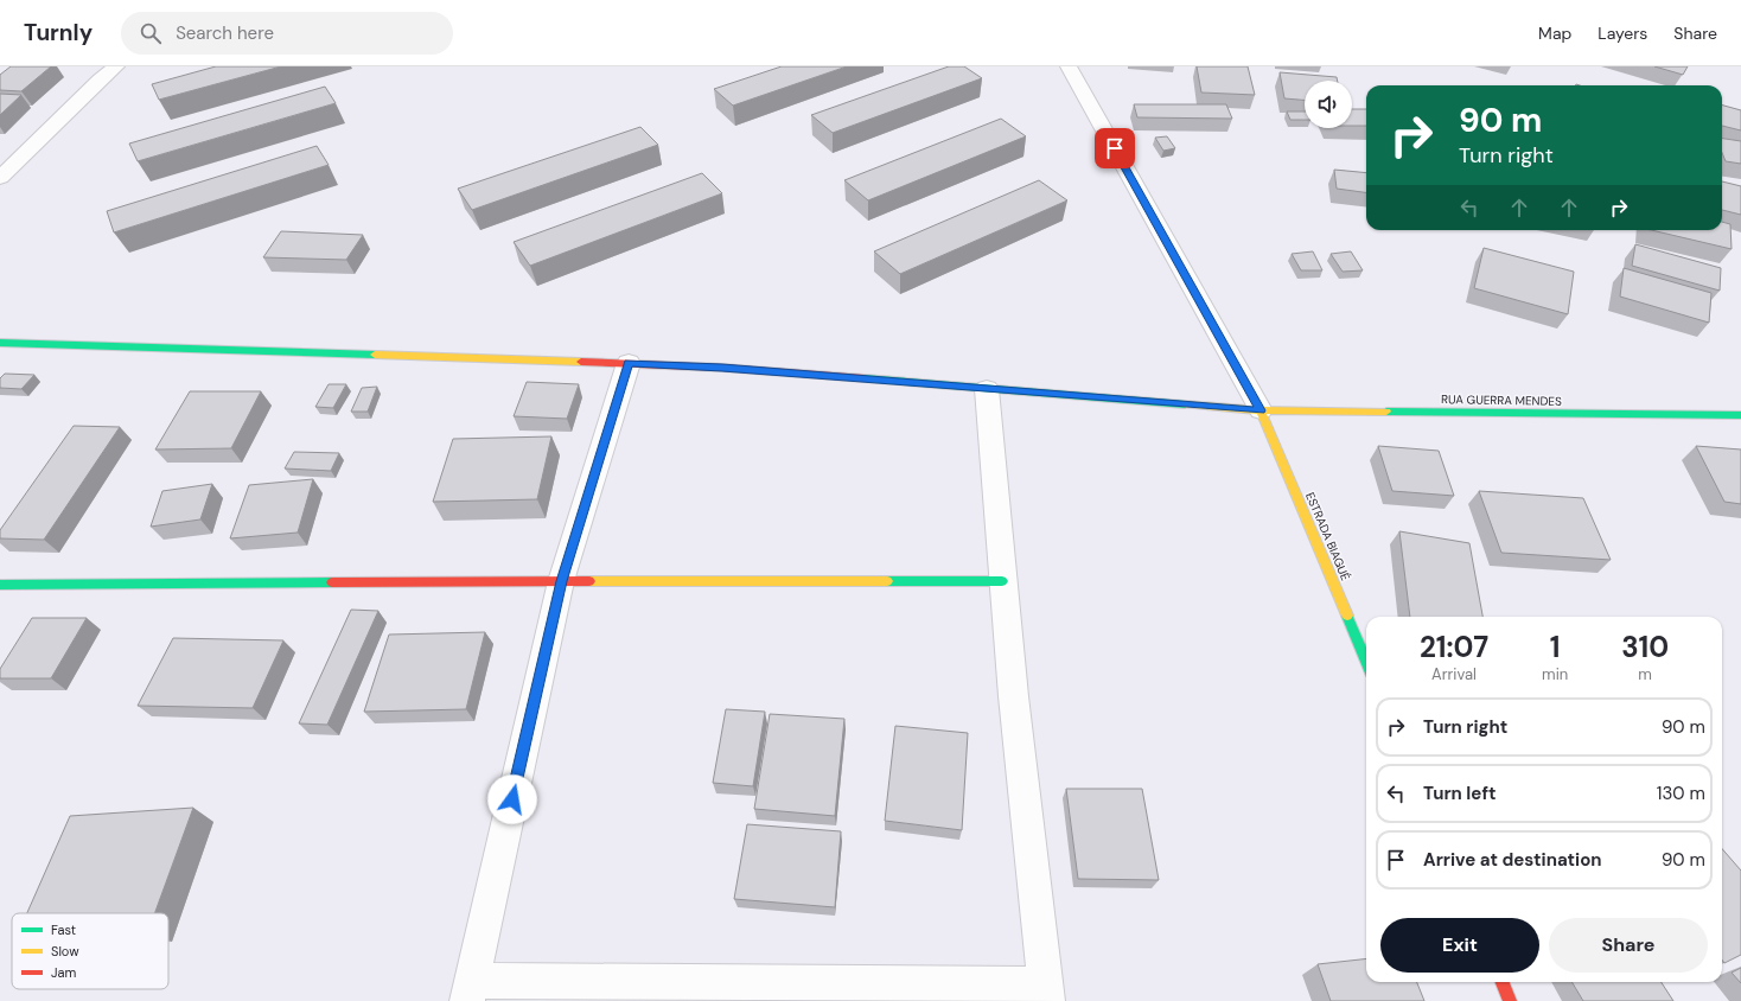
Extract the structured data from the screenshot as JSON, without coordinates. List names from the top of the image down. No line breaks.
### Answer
{"streets":{"main road":["RUA GUERRA MENDES","ESTRADA BIAGUÉ"]},"crossings":[["RUA GUERRA MENDES","ESTRADA BIAGUÉ"]],"legend":["Fast","Slow","Jam"],"page":{"header":"Turnly","search":"Search here","nav":["Map","Layers","Share"],"turn":["90 m","Turn right"],"eta":["21:07","Arrival","1","min","310","m"],"list":[{"name":"Turn right","value":"90 m"},{"name":"Turn left","value":"130 m"},{"name":"Arrive at destination","value":"90 m"}],"buttons":["Exit","Share"]}}
